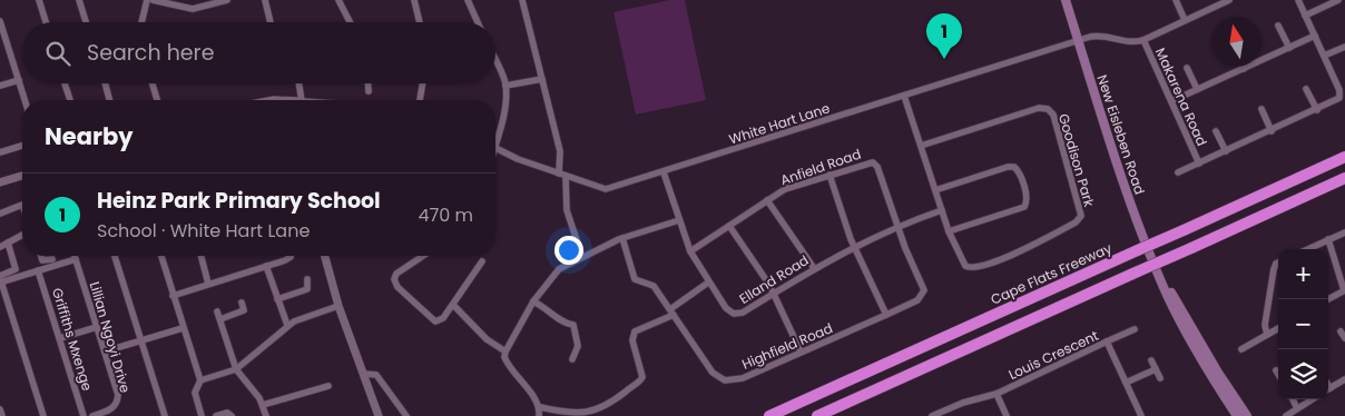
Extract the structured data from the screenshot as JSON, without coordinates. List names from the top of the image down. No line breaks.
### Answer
{"streets":{"highway":["Cape Flats Freeway"],"main road":["New Eisleben Road"],"street":["Makarena Road","White Hart Lane","Goodison Park","Anfield Road","Elland Road","Lillian Ngoyi Drive","Griffiths Mxenge","Highfield Road","Louis Crescent"]},"crossings":[["Makarena Road","White Hart Lane"],["White Hart Lane","New Eisleben Road"],["White Hart Lane","Elland Road"],["Anfield Road","Elland Road"],["Anfield Road","Highfield Road"],["Elland Road","Highfield Road"]],"north":"top","page":{"pins":"1","search":"Search here","heading":"Nearby","list":[{"mark":"1","name":"Heinz Park Primary School","note":"School · White Hart Lane","value":"470 m"}],"map_buttons":["+","−"]}}
